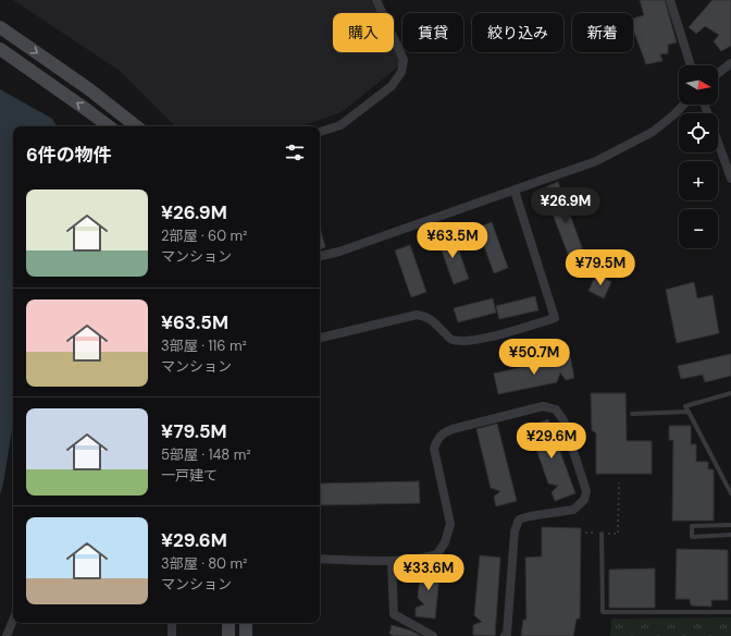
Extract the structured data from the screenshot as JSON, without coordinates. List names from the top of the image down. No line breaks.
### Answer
{"north":"right","page":{"chip":["購入","賃貸","絞り込み","新着"],"map_buttons":["+","−"],"heading":"6件の物件","list":[{"name":"¥26.9M","note":"2部屋 · 60 m² · マンション"},{"name":"¥63.5M","note":"3部屋 · 116 m² · マンション"},{"name":"¥79.5M","note":"5部屋 · 148 m² · 一戸建て"},{"name":"¥29.6M","note":"3部屋 · 80 m² · マンション"}],"price":["¥26.9M","¥63.5M","¥79.5M","¥50.7M","¥29.6M","¥33.6M"]}}
